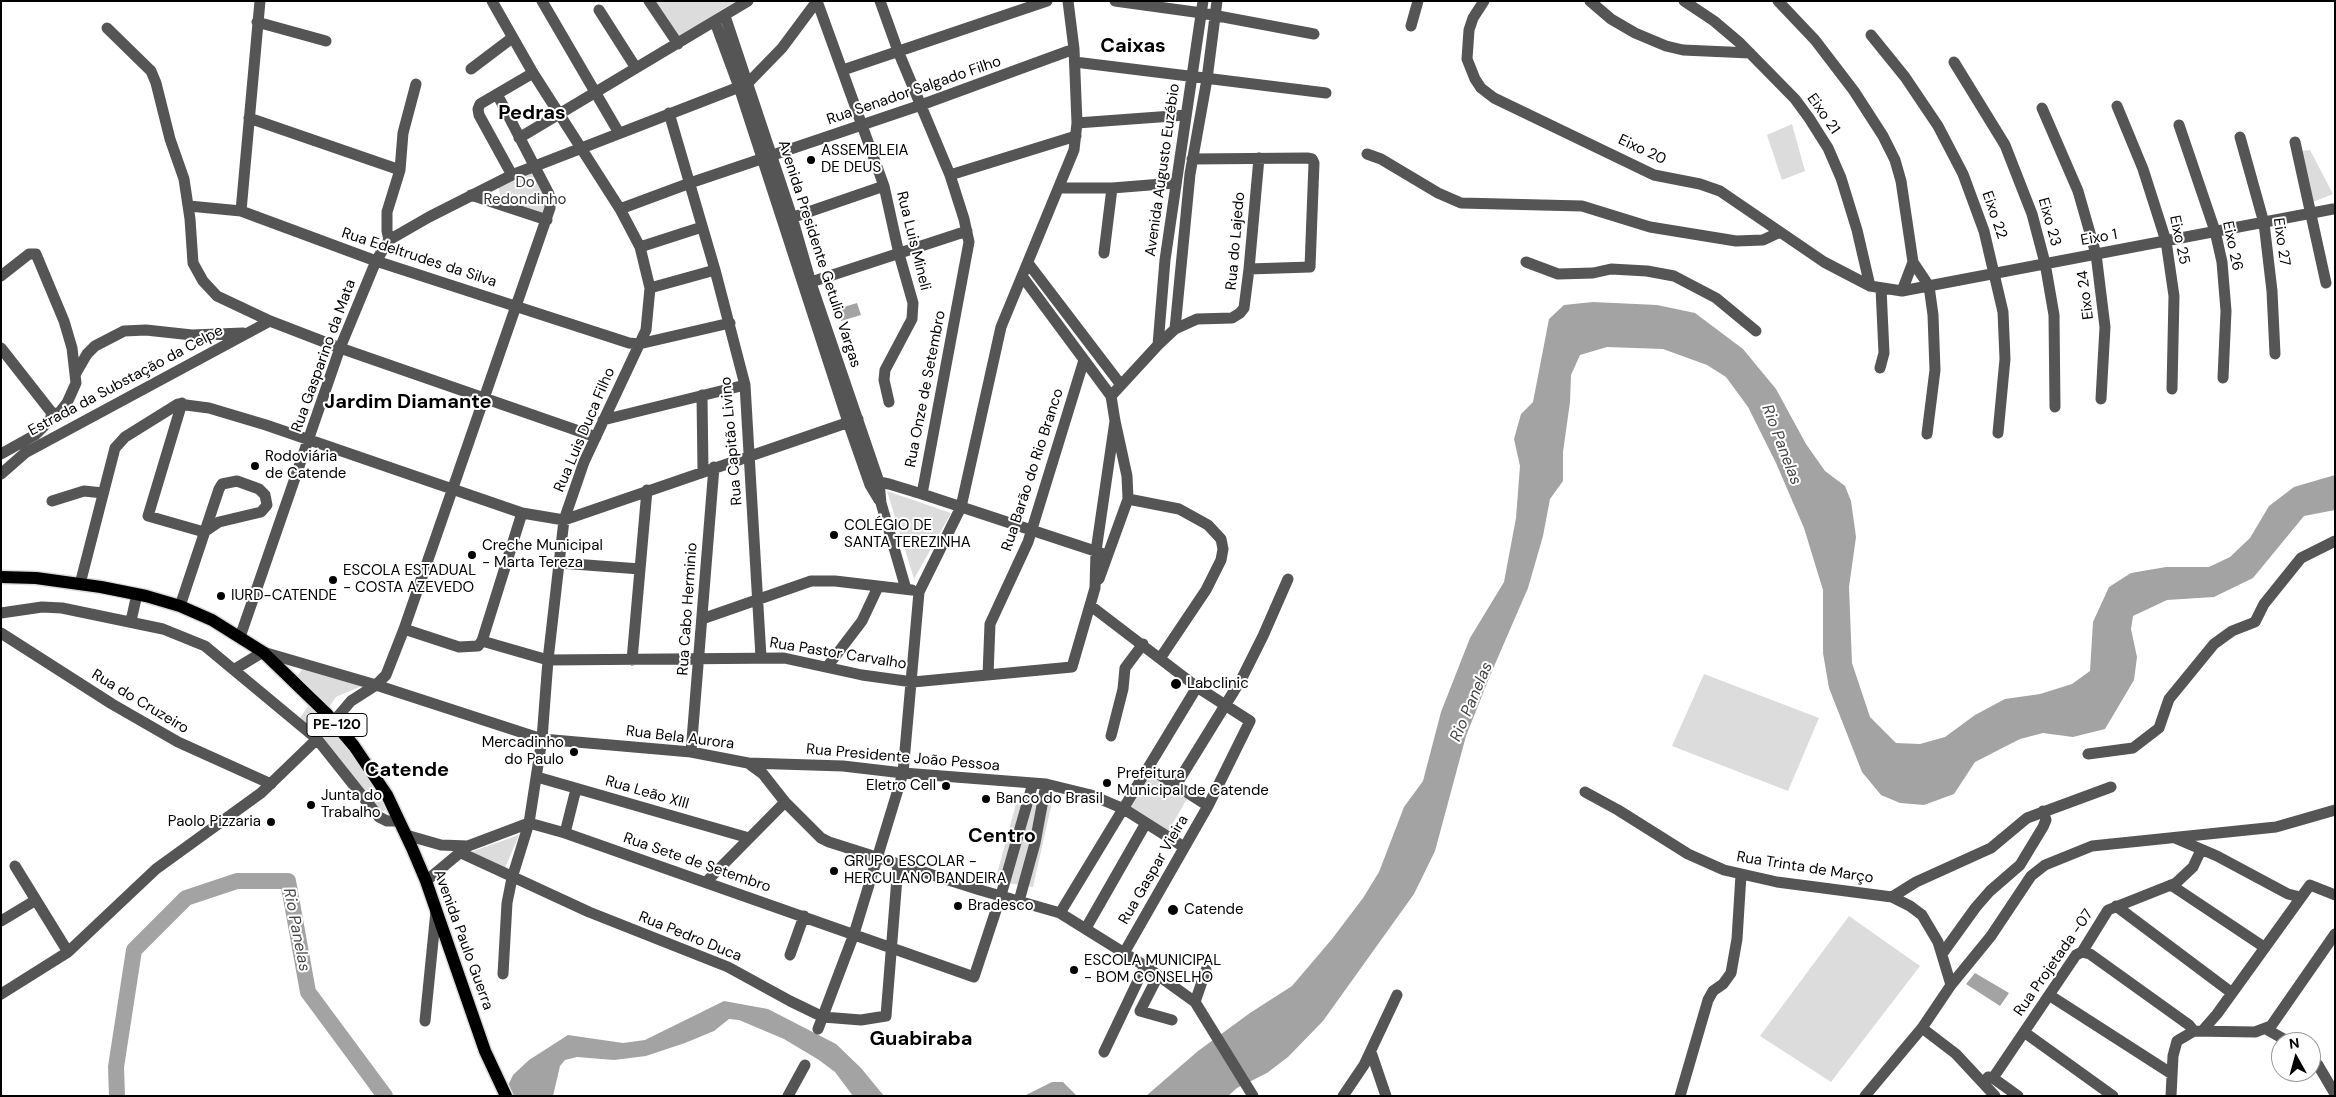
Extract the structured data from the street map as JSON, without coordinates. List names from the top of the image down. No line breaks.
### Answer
{"streets":{"main road":["PE-120","Avenida Paulo Guerra"],"street":["Rua Senador Salgado Filho","Eixo 21","Eixo 20","Avenida Augusto Euzébio","Eixo 22","Eixo 23","Eixo 1","Eixo 25","Rua Luis Mineli","Rua do Lajedo","Eixo 27","Eixo 26","Avenida Presidente Getulio Vargas","Rua Edeltrudes da Silva","Eixo 24","Rua Gasparino da Mata","Estrada da Substação da Celpe","Rua Onze de Setembro","Rua Luis Duca Filho","Rua Capitão Livino","Rua Barão do Rio Branco","Rua Cabo Herminio","Rua Pastor Carvalho","Rua do Cruzeiro","Rua Bela Aurora","Rua Presidente João Pessoa","Rua Leão XIII","Rua Sete de Setembro","Rua Trinta de Março","Rua Gaspar Vieira","Rua Pedro Duca","Rua Projetada -07"]},"crossings":[["Rua Senador Salgado Filho","Rua Luis Mineli"],["Rua Senador Salgado Filho","Avenida Presidente Getulio Vargas"],["Rua Senador Salgado Filho","Rua Luis Duca Filho"],["Rua Senador Salgado Filho","Rua Capitão Livino"],["Eixo 21","Eixo 20"],["Eixo 21","Eixo 1"],["Eixo 20","Eixo 1"],["Avenida Augusto Euzébio","Rua do Lajedo"],["Eixo 22","Eixo 1"],["Eixo 23","Eixo 1"],["Eixo 1","Eixo 25"],["Eixo 1","Eixo 27"],["Eixo 1","Eixo 26"],["Eixo 1","Eixo 24"],["Rua Edeltrudes da Silva","Rua Gasparino da Mata"],["Rua Edeltrudes da Silva","Rua Luis Duca Filho"],["Rua Gasparino da Mata","Avenida Paulo Guerra"],["Rua Luis Duca Filho","Rua Pastor Carvalho"],["Rua Luis Duca Filho","Rua Bela Aurora"],["Rua Luis Duca Filho","Rua Leão XIII"],["Rua Luis Duca Filho","Rua Sete de Setembro"],["Rua Luis Duca Filho","Rua Pedro Duca"],["Rua Capitão Livino","Rua Pastor Carvalho"],["Rua Barão do Rio Branco","Rua Pastor Carvalho"],["Rua Cabo Herminio","Rua Pastor Carvalho"],["Rua Cabo Herminio","Rua Bela Aurora"],["Rua Bela Aurora","Rua Presidente João Pessoa"],["Rua Bela Aurora","Rua Sete de Setembro"],["Rua Bela Aurora","Rua Gaspar Vieira"],["Rua Bela Aurora","Avenida Paulo Guerra"],["Rua Presidente João Pessoa","Rua Gaspar Vieira"],["Rua Sete de Setembro","Rua Pedro Duca"]],"districts":["Caixas","Pedras","Jardim Diamante","Catende","Centro","Guabiraba"],"water":["Rio Panelas"],"parks":["Do Redondinho"],"places":["ASSEMBLEIA DE DEUS","Rodoviária de Catende","COLÉGIO DE SANTA TEREZINHA","Creche Municipal - Marta Tereza","ESCOLA ESTADUAL - COSTA AZEVEDO","IURD-CATENDE","Labclinic","Mercadinho do Paulo","Prefeitura Municipal de Catende","Eletro Cell","Banco do Brasil","Junta do Trabalho","Paolo Pizzaria","GRUPO ESCOLAR - HERCULANO BANDEIRA","Bradesco","Catende","ESCOLA MUNICIPAL - BOM CONSELHO"],"north":"top"}
